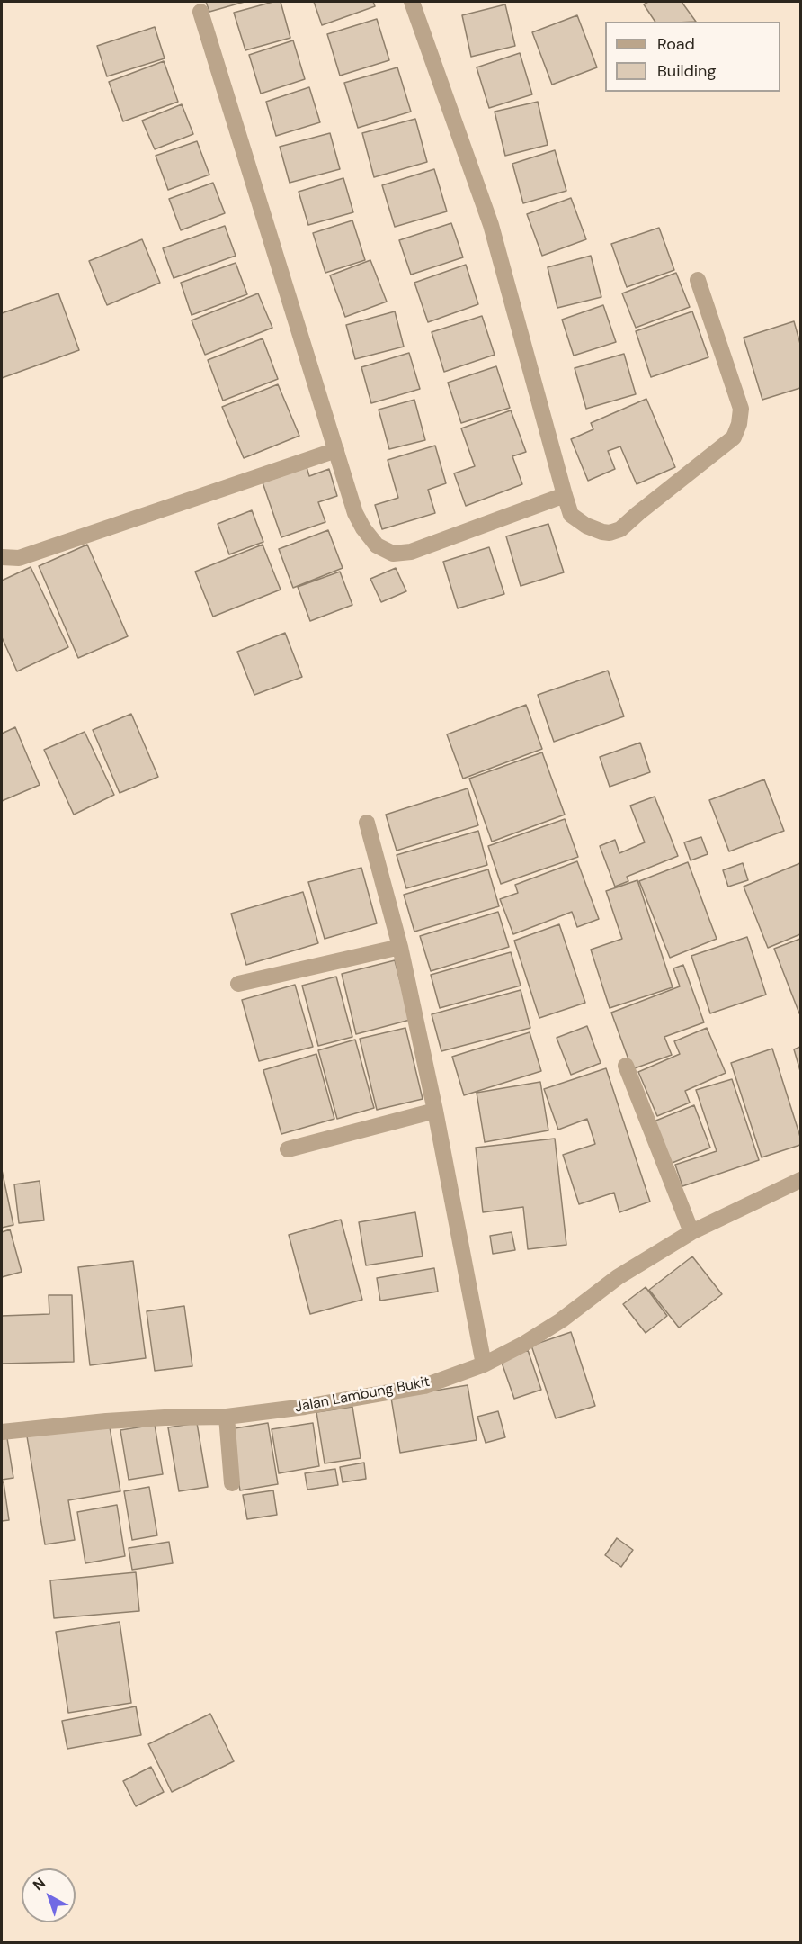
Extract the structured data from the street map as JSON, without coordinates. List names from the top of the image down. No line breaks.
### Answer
{"streets":{"street":["Jalan Lambung Bukit"]},"legend":["Road","Building"],"north":"top left"}
